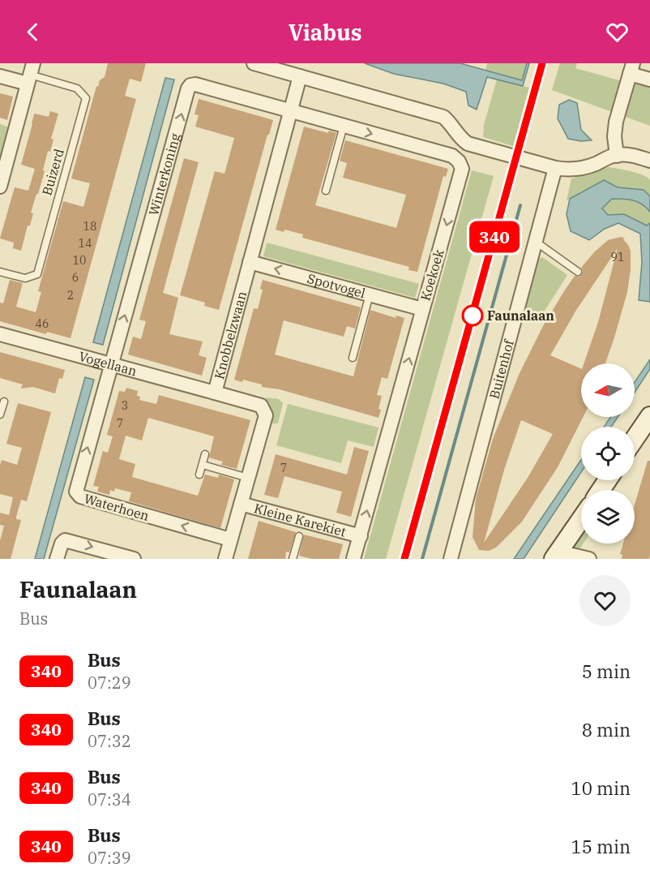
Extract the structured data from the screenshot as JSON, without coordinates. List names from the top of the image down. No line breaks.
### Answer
{"streets":{"street":["Winterkoning","Koekoek","Spotvogel","Knobbelzwaan","Vogellaan","Buitenhof","Waterhoen","Kleine Karekiet"],"lane":["Buizerd"]},"crossings":[["Winterkoning","Koekoek"],["Winterkoning","Knobbelzwaan"],["Winterkoning","Vogellaan"],["Winterkoning","Waterhoen"],["Koekoek","Spotvogel"],["Koekoek","Knobbelzwaan"],["Koekoek","Kleine Karekiet"],["Spotvogel","Knobbelzwaan"],["Knobbelzwaan","Vogellaan"],["Knobbelzwaan","Waterhoen"],["Knobbelzwaan","Kleine Karekiet"],["Vogellaan","Waterhoen"]],"one_way":["Spotvogel"],"places":["Faunalaan"],"lines":["bus line 340"],"house_numbers":["18","14","91","10","6","2","46","3","7","7"],"north":"left","page":{"header":"Viabus","on_map":"340","heading":["Faunalaan","Bus"],"list":[{"mark":"340","name":"Bus","note":"07:29","value":"5 min"},{"mark":"340","name":"Bus","note":"07:32","value":"8 min"},{"mark":"340","name":"Bus","note":"07:34","value":"10 min"},{"mark":"340","name":"Bus","note":"07:39","value":"15 min"}]}}
